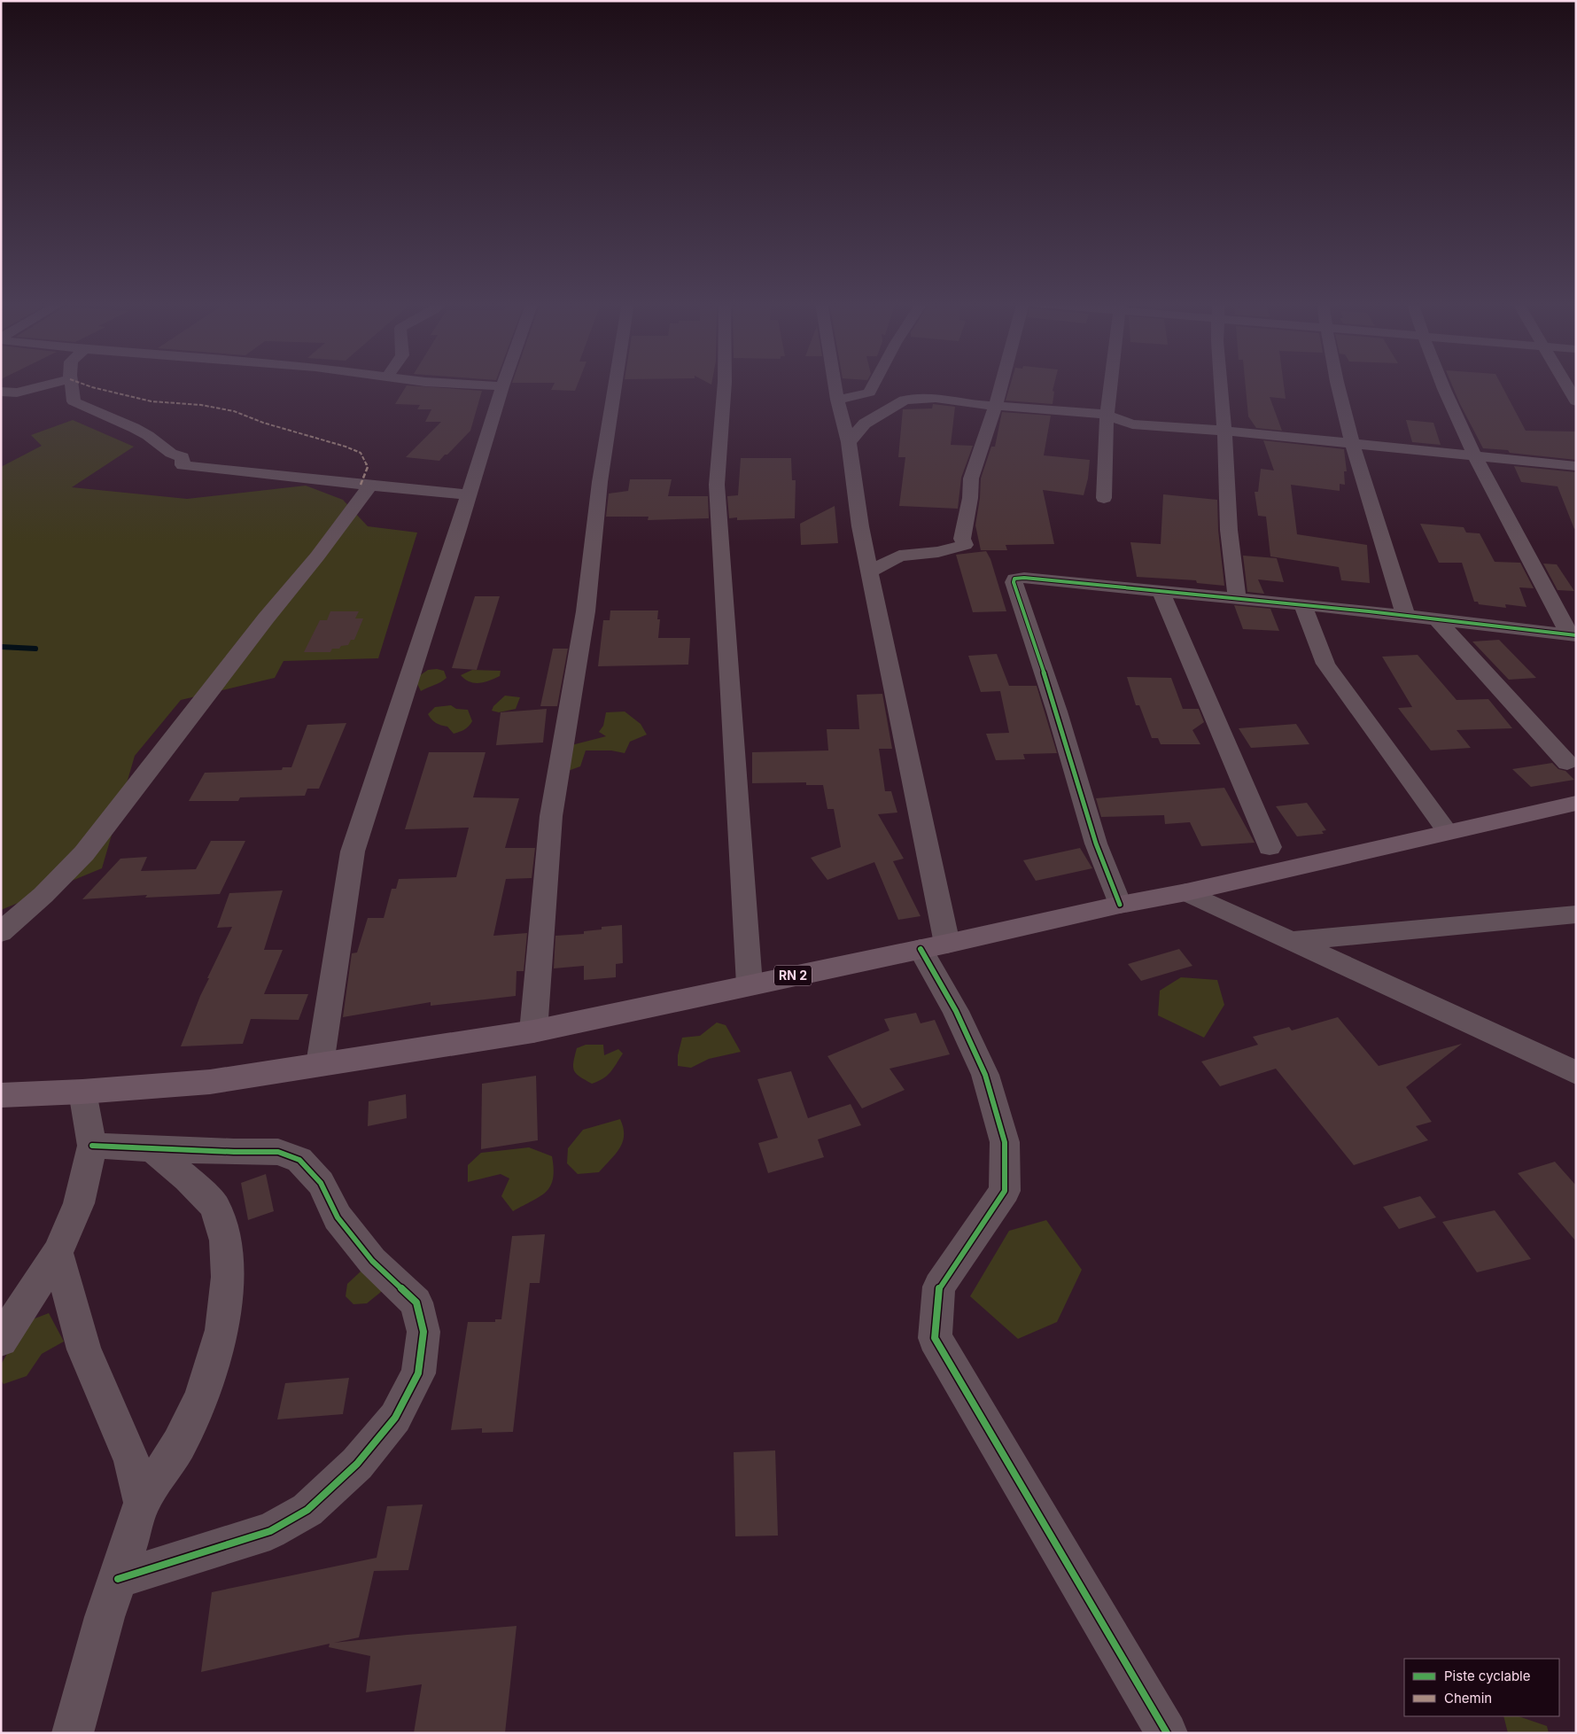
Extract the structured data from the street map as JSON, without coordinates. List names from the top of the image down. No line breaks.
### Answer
{"streets":{"highway":["RN 2"]},"legend":["Piste cyclable","Chemin"]}
